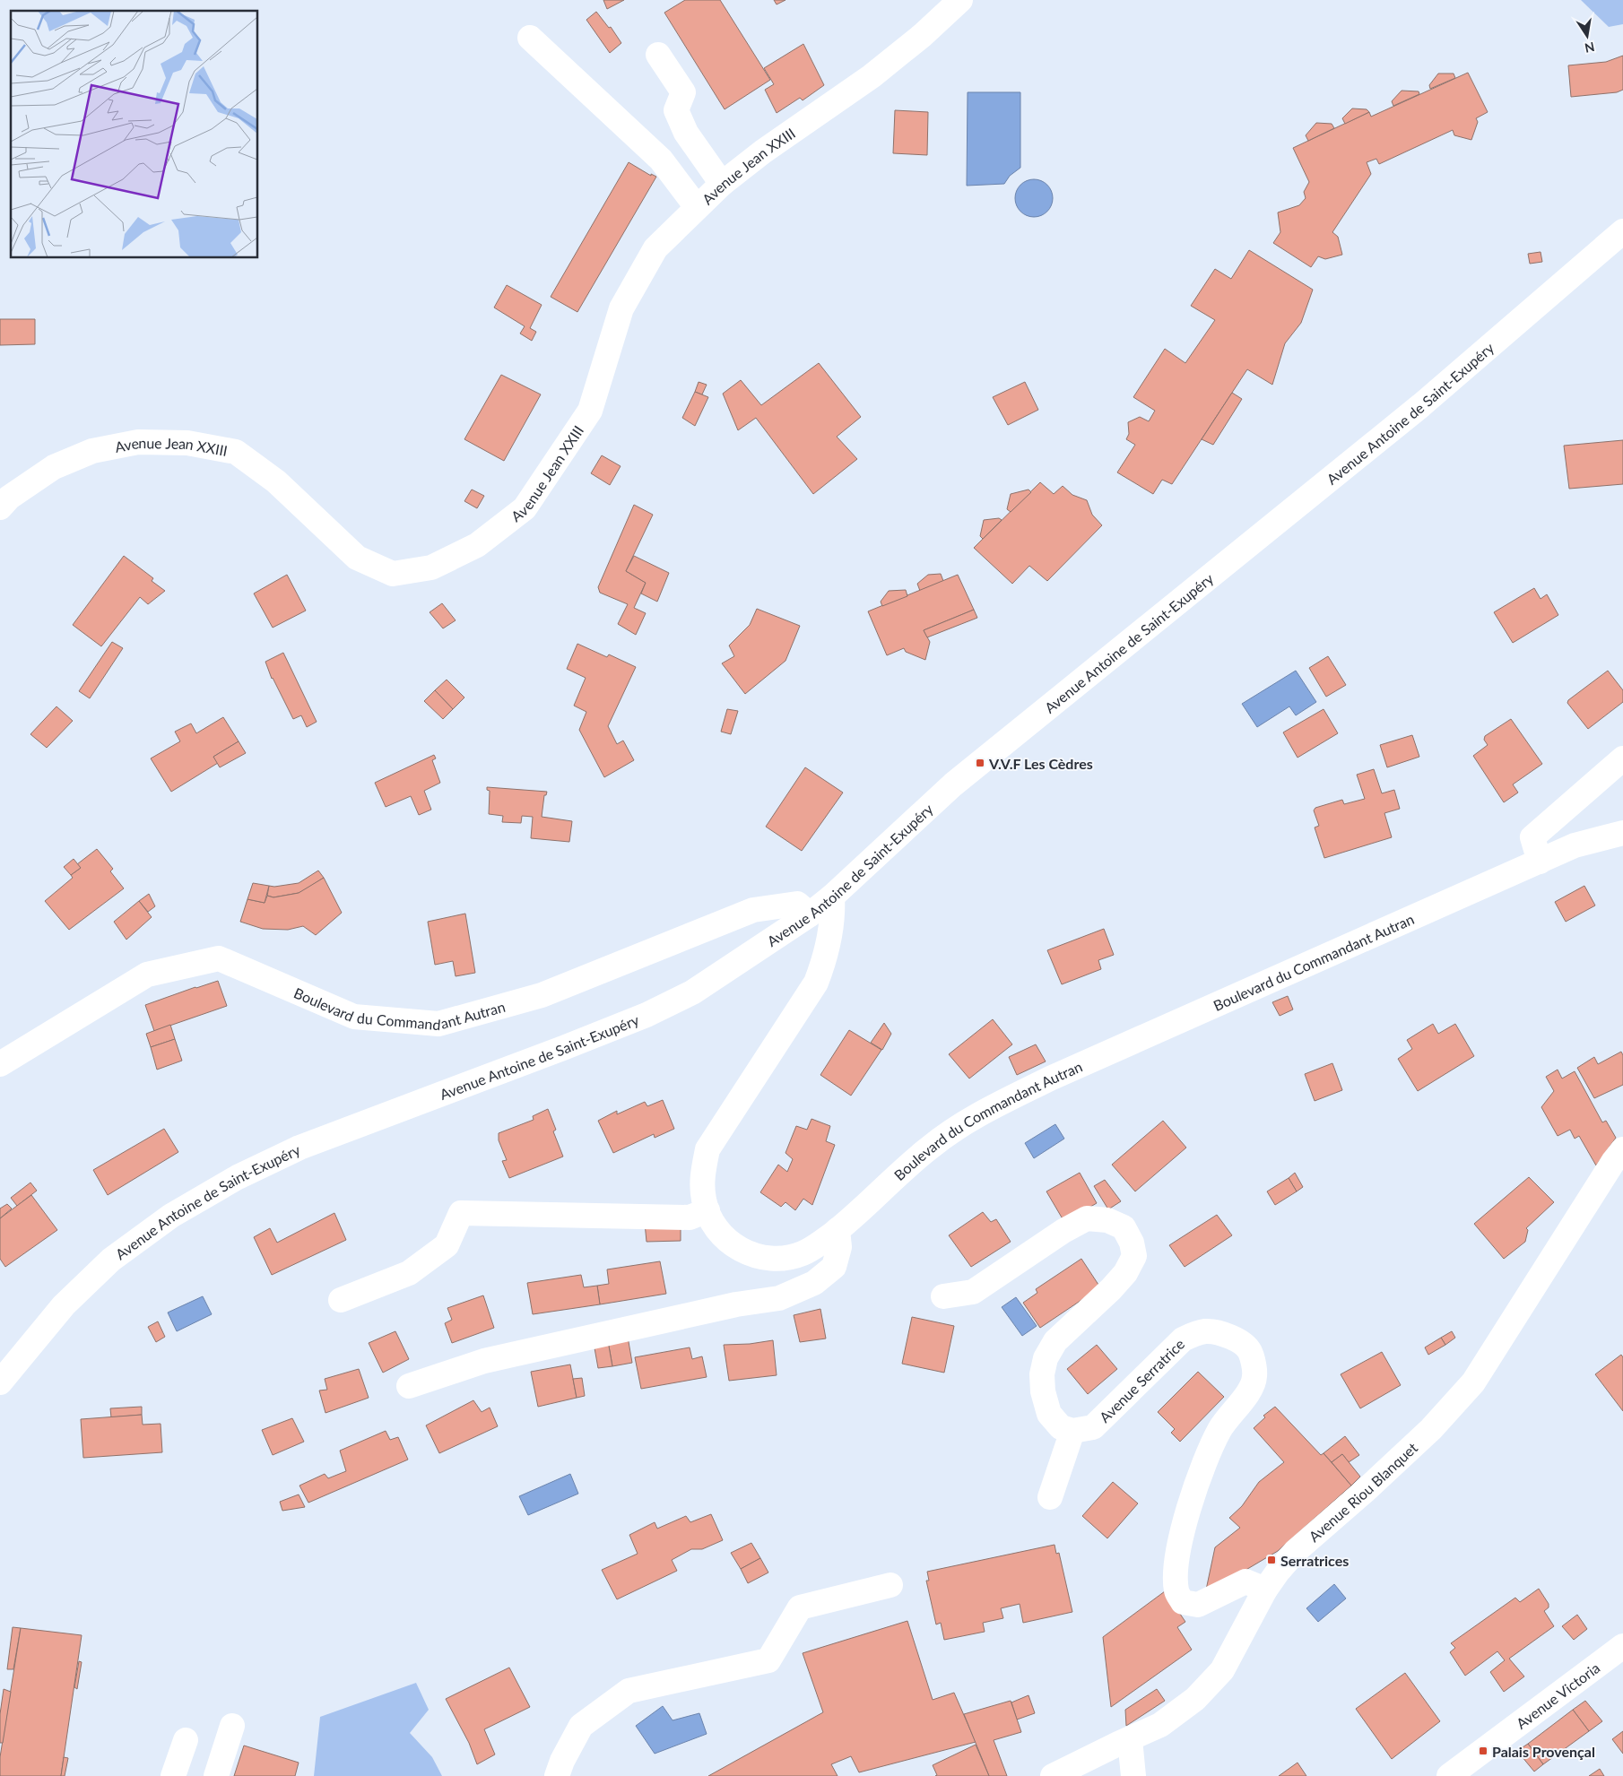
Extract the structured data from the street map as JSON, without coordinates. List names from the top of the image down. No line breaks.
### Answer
{"streets":{"street":["Avenue Jean XXIII","Avenue Antoine de Saint-Exupéry","Boulevard du Commandant Autran","Avenue Serratrice","Avenue Riou Blanquet","Avenue Victoria"]},"crossings":[["Avenue Antoine de Saint-Exupéry","Boulevard du Commandant Autran"],["Avenue Serratrice","Avenue Riou Blanquet"]],"places":{"transit":["V.V.F Les Cèdres","Serratrices","Palais Provençal"]},"north":"bottom"}
